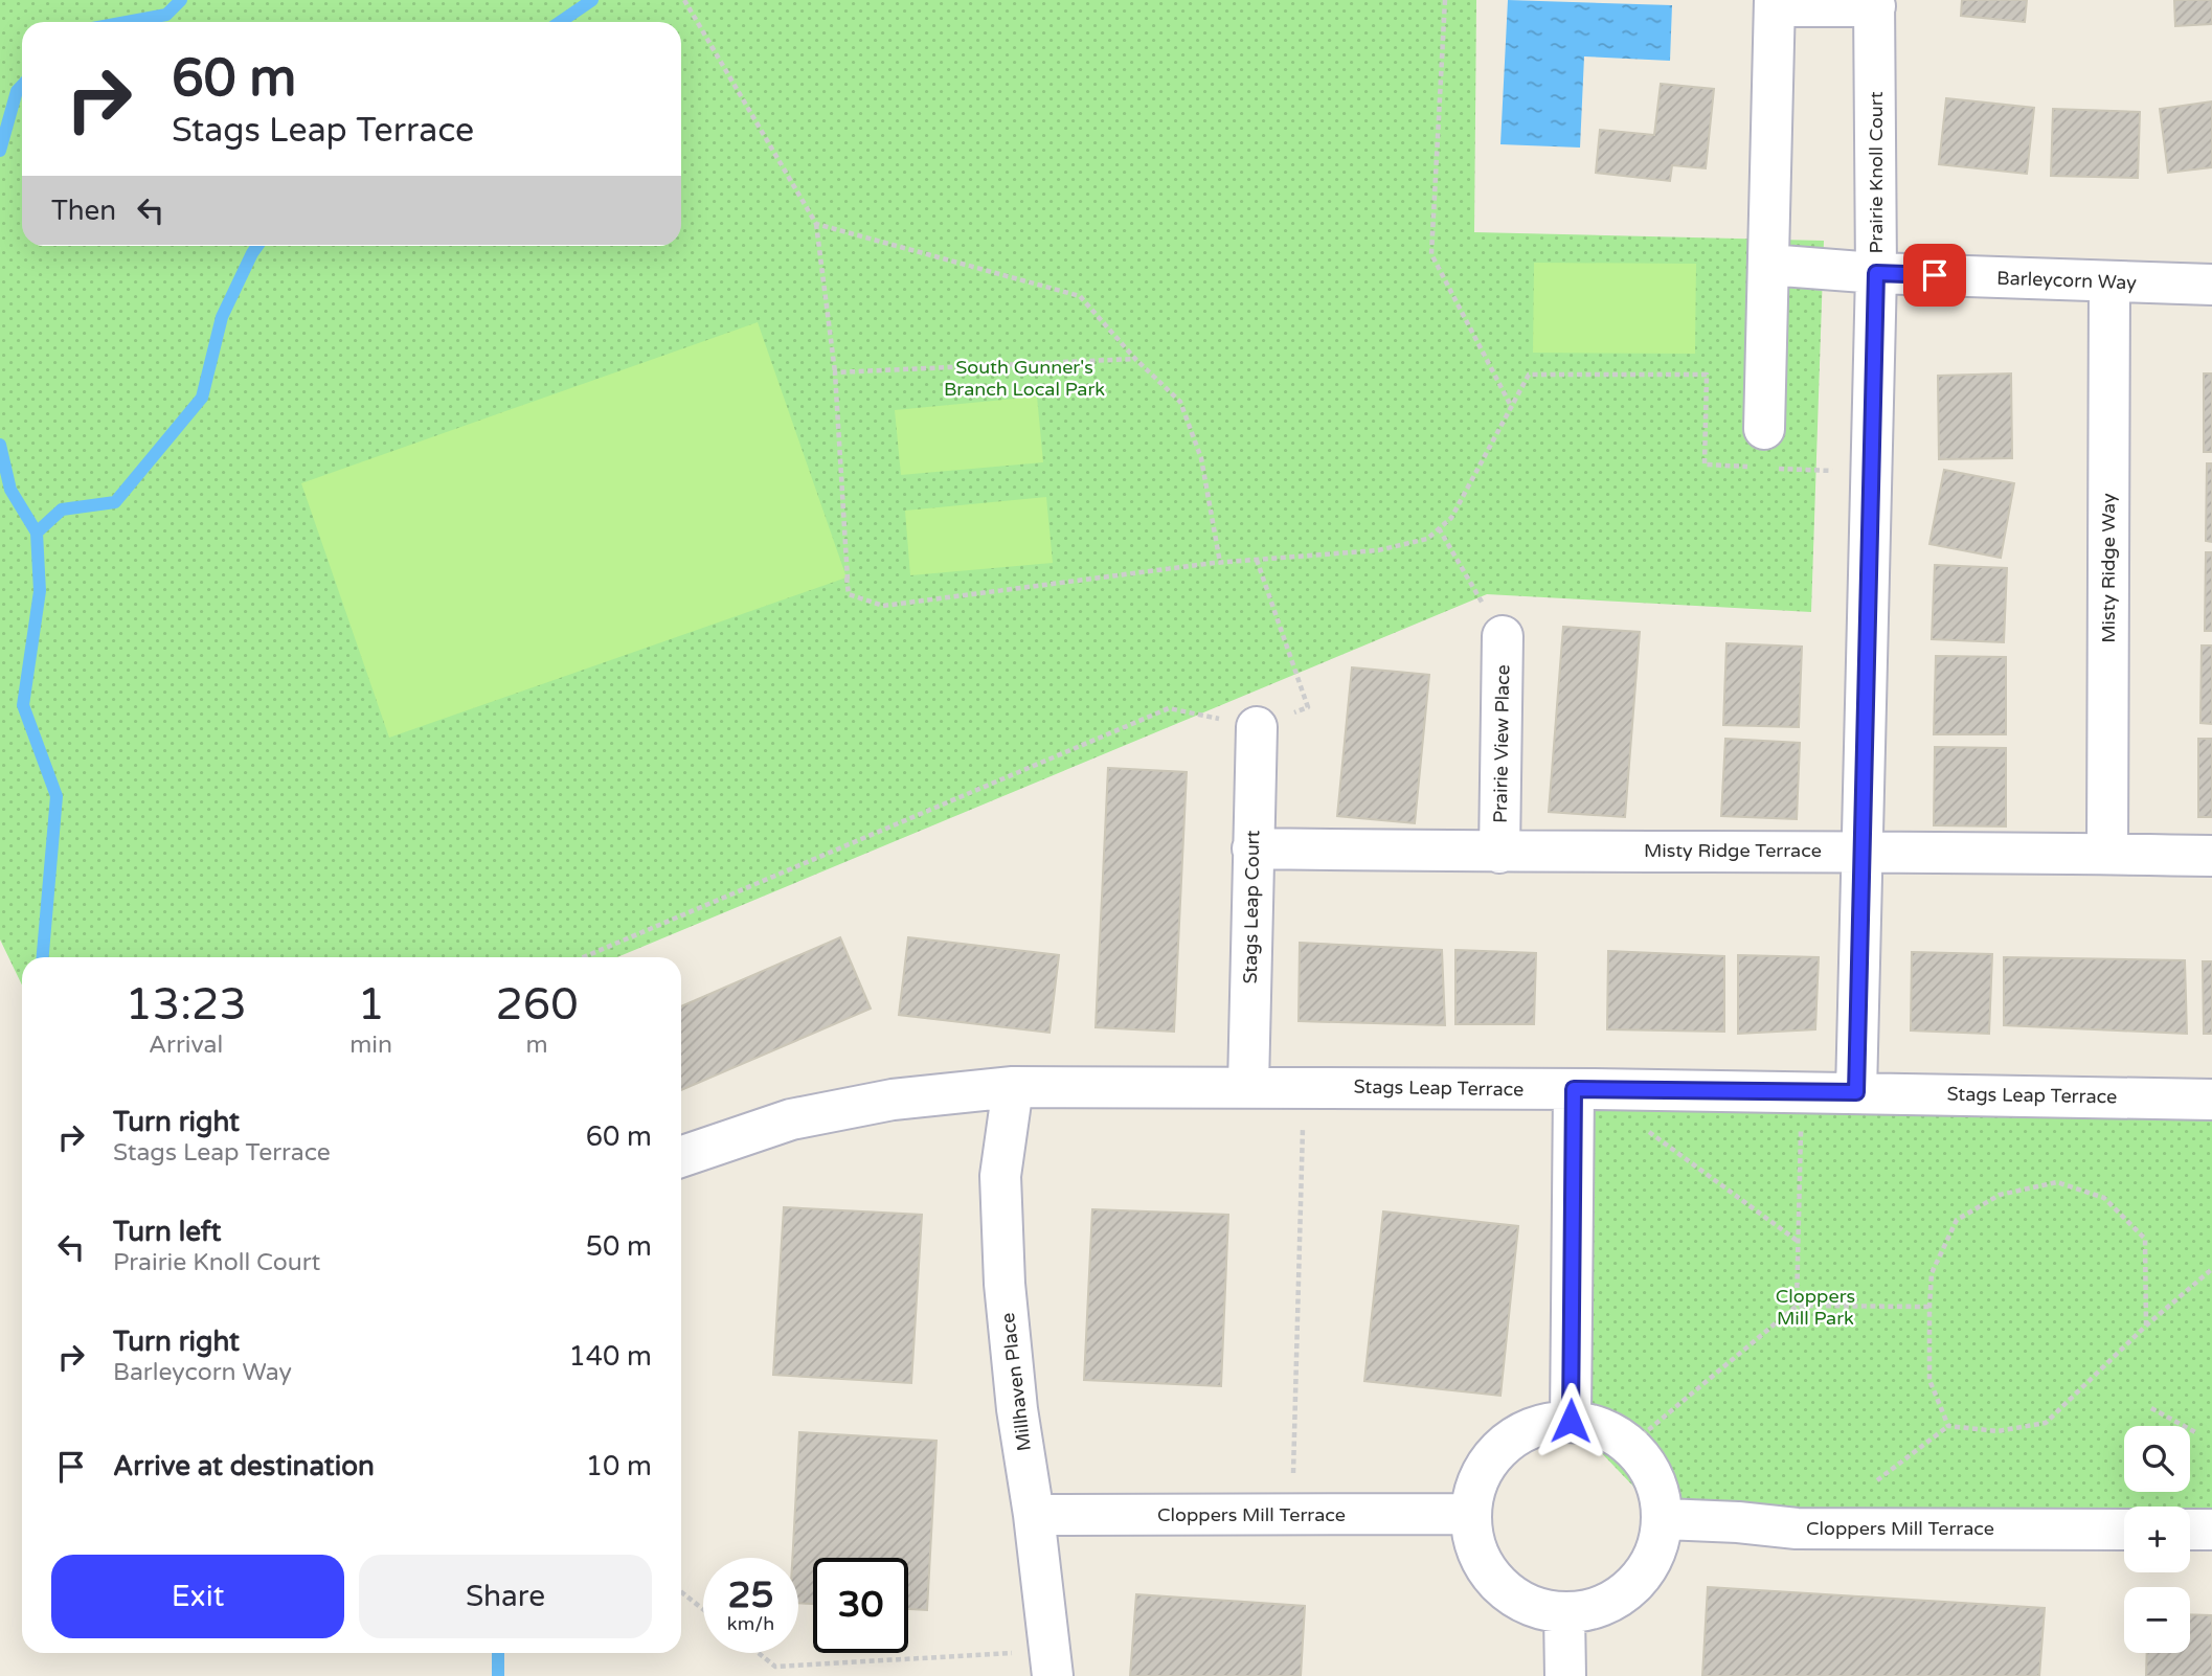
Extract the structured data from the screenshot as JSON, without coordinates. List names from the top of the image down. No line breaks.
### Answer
{"streets":{"street":["Prairie Knoll Court","Barleycorn Way","Misty Ridge Way","Prairie View Place","Misty Ridge Terrace","Stags Leap Court","Stags Leap Terrace","Millhaven Place","Cloppers Mill Terrace"]},"crossings":[["Prairie Knoll Court","Barleycorn Way"],["Prairie Knoll Court","Misty Ridge Terrace"],["Prairie Knoll Court","Stags Leap Terrace"],["Barleycorn Way","Misty Ridge Way"],["Misty Ridge Way","Misty Ridge Terrace"],["Prairie View Place","Misty Ridge Terrace"],["Misty Ridge Terrace","Stags Leap Court"],["Stags Leap Court","Stags Leap Terrace"],["Stags Leap Terrace","Millhaven Place"],["Millhaven Place","Cloppers Mill Terrace"]],"parks":["South Gunner's Branch Local Park","Cloppers Mill Park"],"page":{"turn":["60 m","Stags Leap Terrace"],"then":"Then","eta":["13:23","Arrival","1","min","260","m"],"list":[{"name":"Turn right","note":"Stags Leap Terrace","value":"60 m"},{"name":"Turn left","note":"Prairie Knoll Court","value":"50 m"},{"name":"Turn right","note":"Barleycorn Way","value":"140 m"},{"name":"Arrive at destination","value":"10 m"}],"map_buttons":["+","−"],"buttons":["Exit","Share"],"speed":"25 km/h","limit":"30"}}
